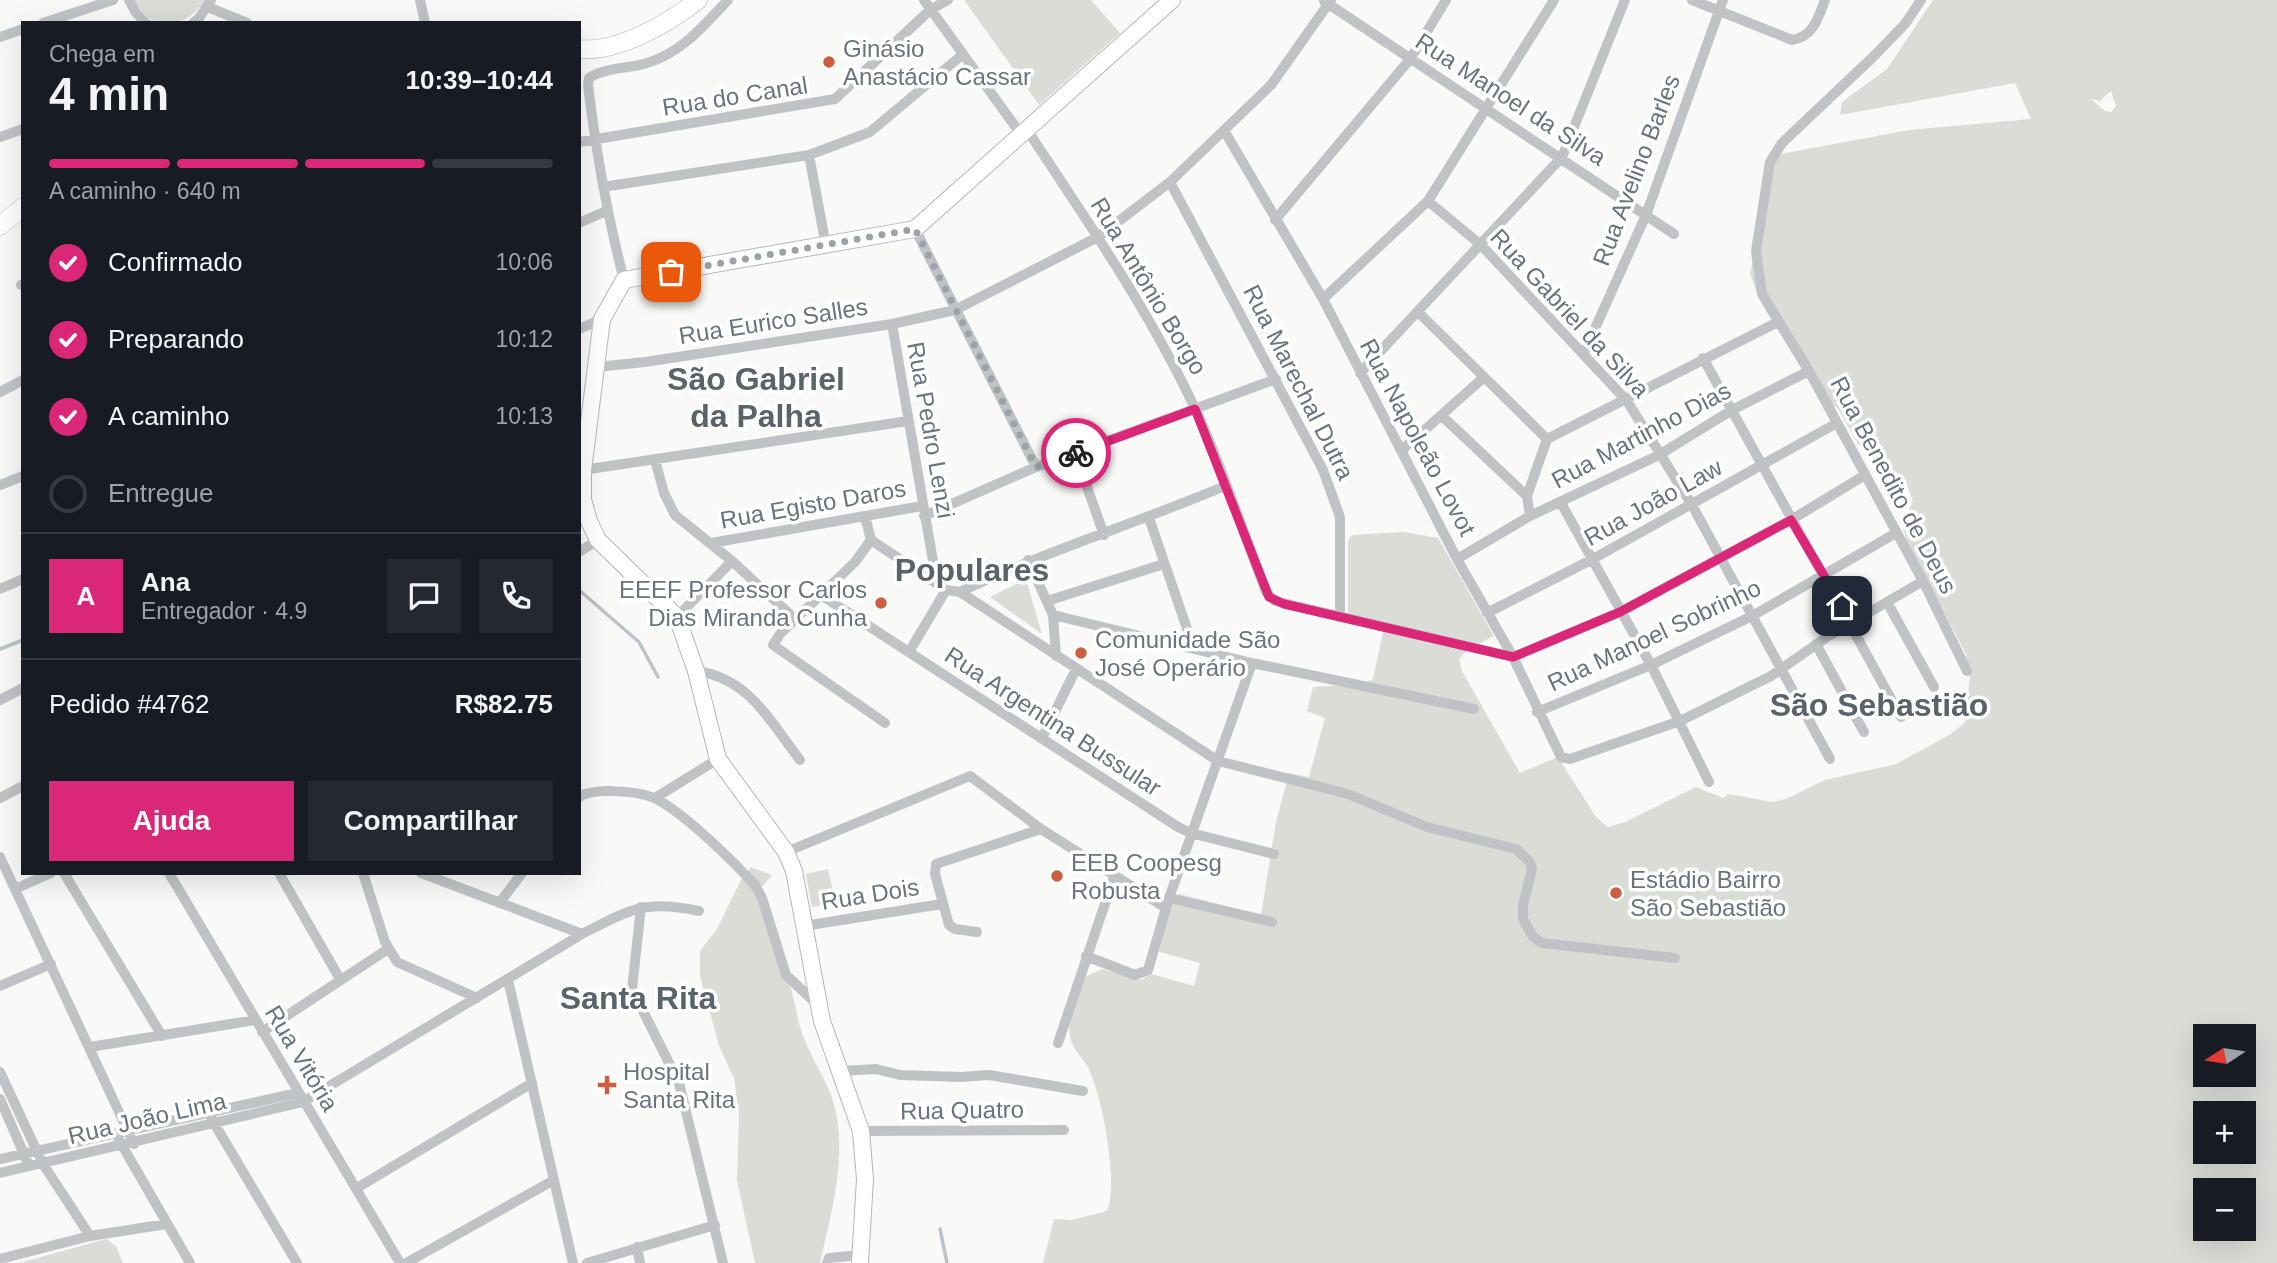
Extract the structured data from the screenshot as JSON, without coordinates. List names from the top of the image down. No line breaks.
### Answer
{"streets":{"street":["Rua do Canal","Rua Manoel da Silva","Rua Avelino Barles","Rua Antônio Borgo","Rua Gabriel da Silva","Rua Eurico Salles","Rua Marechal Dutra","Rua Pedro Lenzi","Rua Martinho Dias","Rua Napoleão Lovot","Rua Benedito de Deus","Rua João Law","Rua Egisto Daros","Rua Manoel Sobrinho","Rua Argentina Bussular","Rua Dois","Rua Vitória","Rua Quatro","Rua João Lima"]},"crossings":[["Rua do Canal","Rua Antônio Borgo"],["Rua Manoel da Silva","Rua Avelino Barles"],["Rua Manoel da Silva","Rua Eurico Salles"],["Rua Avelino Barles","Rua Gabriel da Silva"],["Rua Antônio Borgo","Rua Eurico Salles"],["Rua Antônio Borgo","Rua Marechal Dutra"],["Rua Antônio Borgo","Rua Egisto Daros"],["Rua Gabriel da Silva","Rua Martinho Dias"],["Rua Gabriel da Silva","Rua João Law"],["Rua Gabriel da Silva","Rua Manoel Sobrinho"],["Rua Eurico Salles","Rua Marechal Dutra"],["Rua Eurico Salles","Rua Pedro Lenzi"],["Rua Eurico Salles","Rua Napoleão Lovot"],["Rua Marechal Dutra","Rua Egisto Daros"],["Rua Pedro Lenzi","Rua Egisto Daros"],["Rua Martinho Dias","Rua Napoleão Lovot"],["Rua Martinho Dias","Rua Benedito de Deus"],["Rua Napoleão Lovot","Rua João Law"],["Rua Napoleão Lovot","Rua Manoel Sobrinho"],["Rua Benedito de Deus","Rua João Law"],["Rua Benedito de Deus","Rua Manoel Sobrinho"],["Rua Vitória","Rua João Lima"]],"districts":["São Gabriel da Palha","Populares","São Sebastião","Santa Rita"],"places":{"other":["Ginásio Anastácio Cassar","EEEF Professor Carlos Dias Miranda Cunha","Comunidade São José Operário","EEB Coopesg Robusta","Estádio Bairro São Sebastião"],"health":["Hospital Santa Rita"]},"north":"left","page":{"heading":["4 min","Chega em","10:39–10:44"],"panel":["Ana","Entregador · 4.9","Pedido #4762","R$82.75"],"bar":"A caminho · 640 m","list":[["Confirmado","10:06"],["Preparando","10:12"],["A caminho","10:13"],"Entregue"],"round":"A","buttons":["Ajuda","Compartilhar"],"map_buttons":["+","−"]}}
